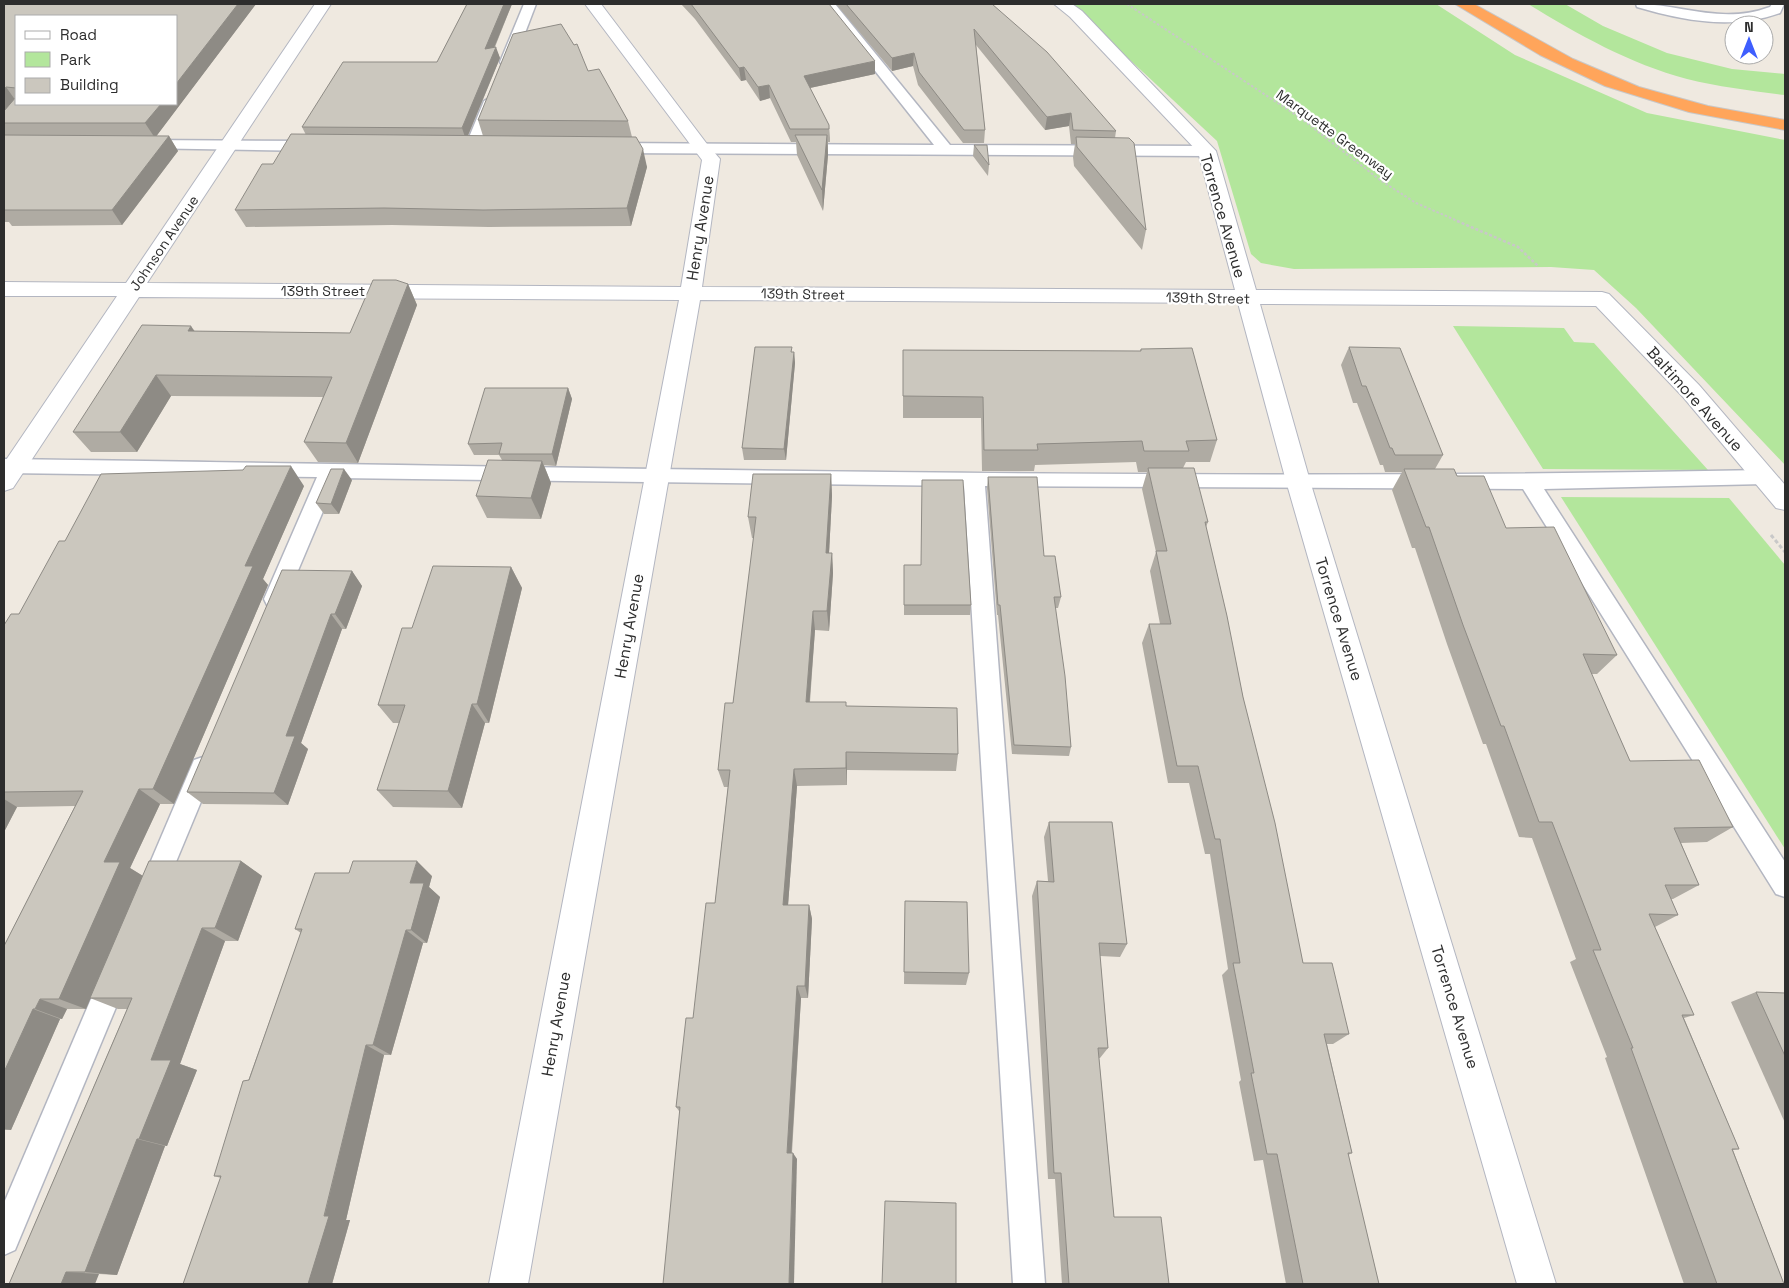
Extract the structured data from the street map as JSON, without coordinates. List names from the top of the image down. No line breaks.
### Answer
{"streets":{"street":["Torrence Avenue","Henry Avenue","Johnson Avenue","139th Street","Baltimore Avenue"],"path":["Marquette Greenway"]},"crossings":[["Torrence Avenue","139th Street"],["Henry Avenue","139th Street"],["Johnson Avenue","139th Street"],["139th Street","Baltimore Avenue"]],"legend":["Road","Park","Building"],"north":"top"}
